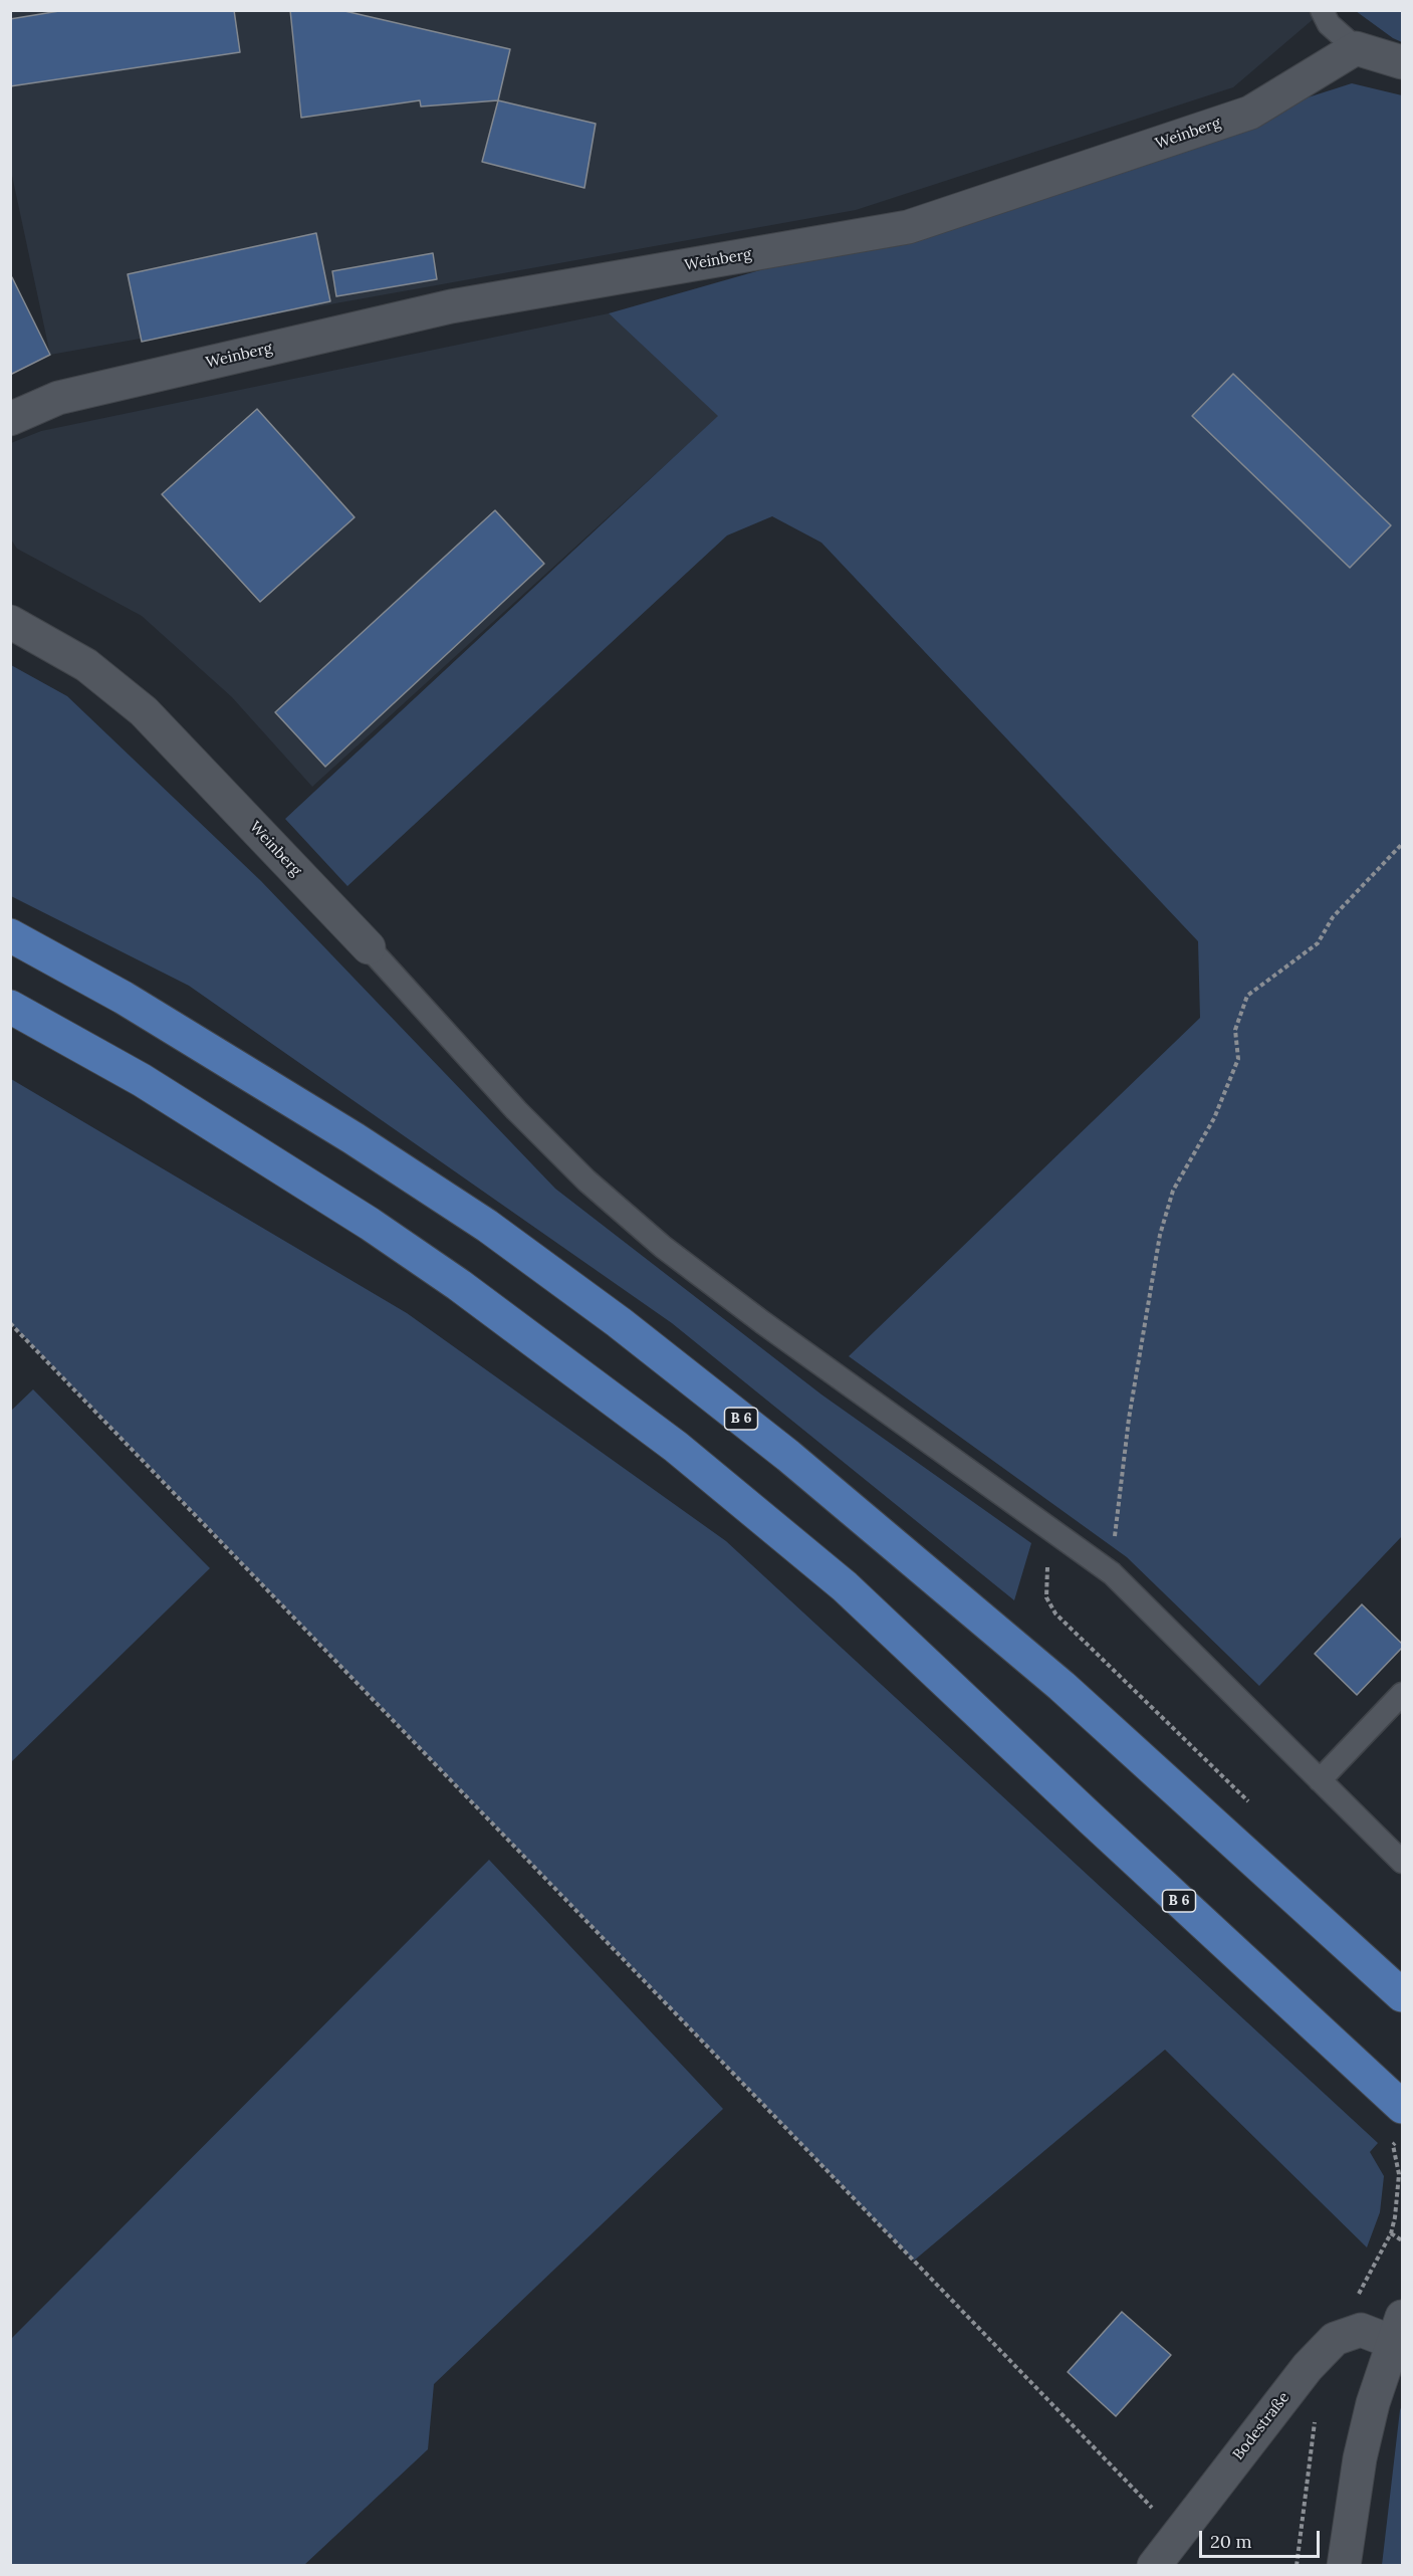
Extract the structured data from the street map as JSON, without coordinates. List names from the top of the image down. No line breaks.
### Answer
{"streets":{"main road":["B 6"],"street":["Weinberg","Bodestraße"]},"scale_bar":"20 m"}
